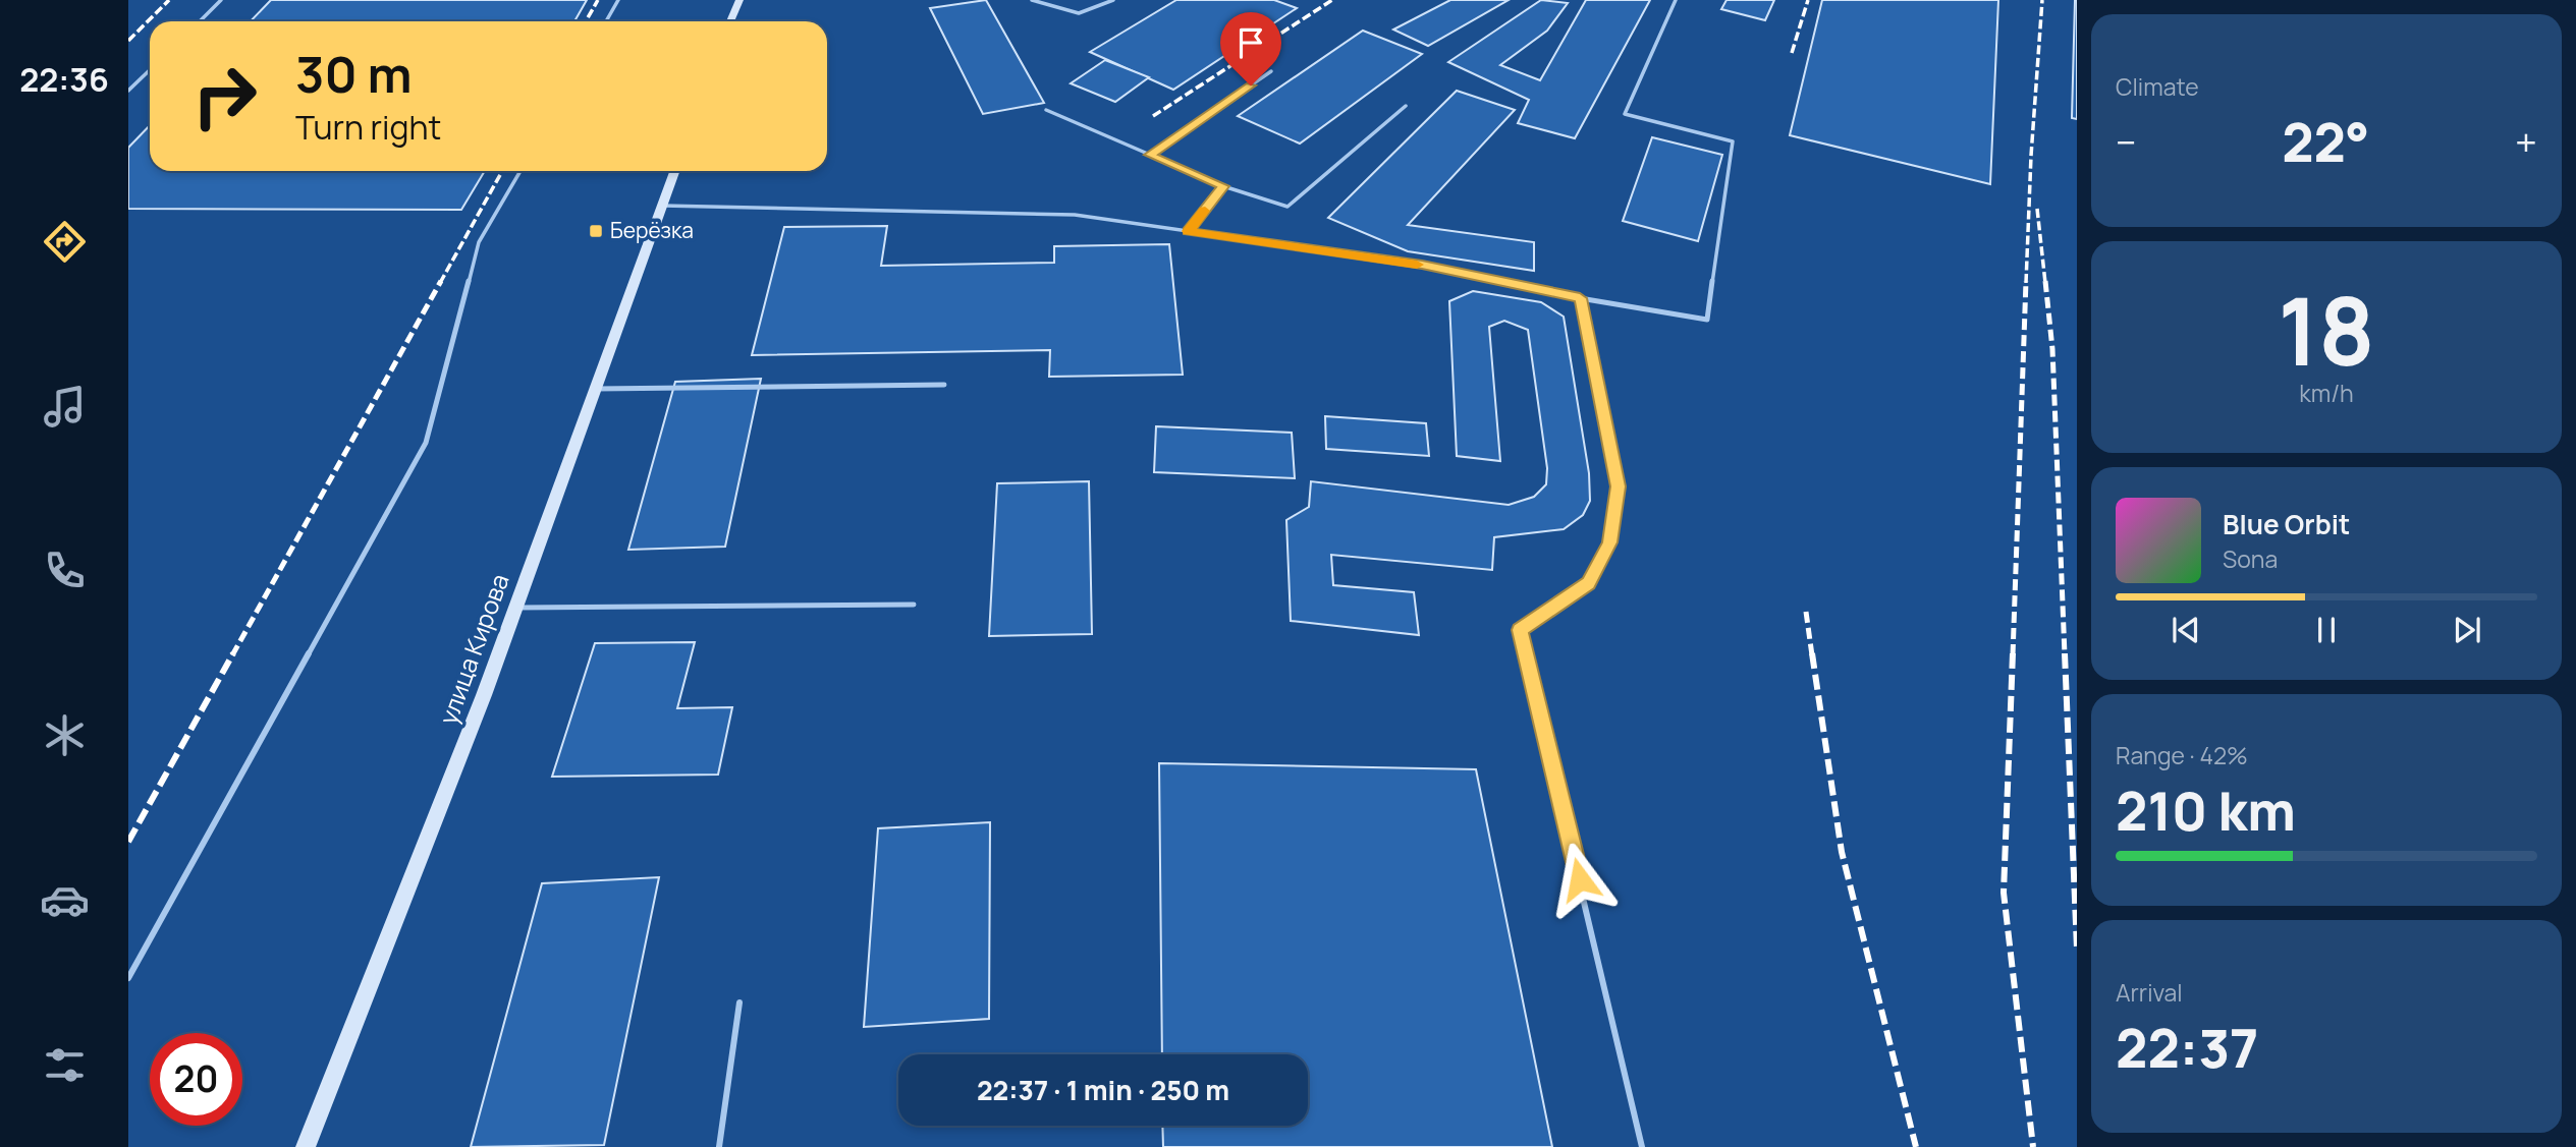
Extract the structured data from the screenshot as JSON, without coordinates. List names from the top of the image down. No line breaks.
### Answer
{"streets":{"main road":["улица Кирова"]},"places":{"transit":["Берёзка"]},"page":{"tabs":"22:36","tile":["Climate",["18","km/h"],["Range · 42%","210 km"],["Arrival","22:37"]],"turn":["30 m","Turn right"],"heat":["−","22°","+"],"song":["Blue Orbit","Sona"],"limit":"20","trip":"22:37 · 1 min · 250 m"}}
